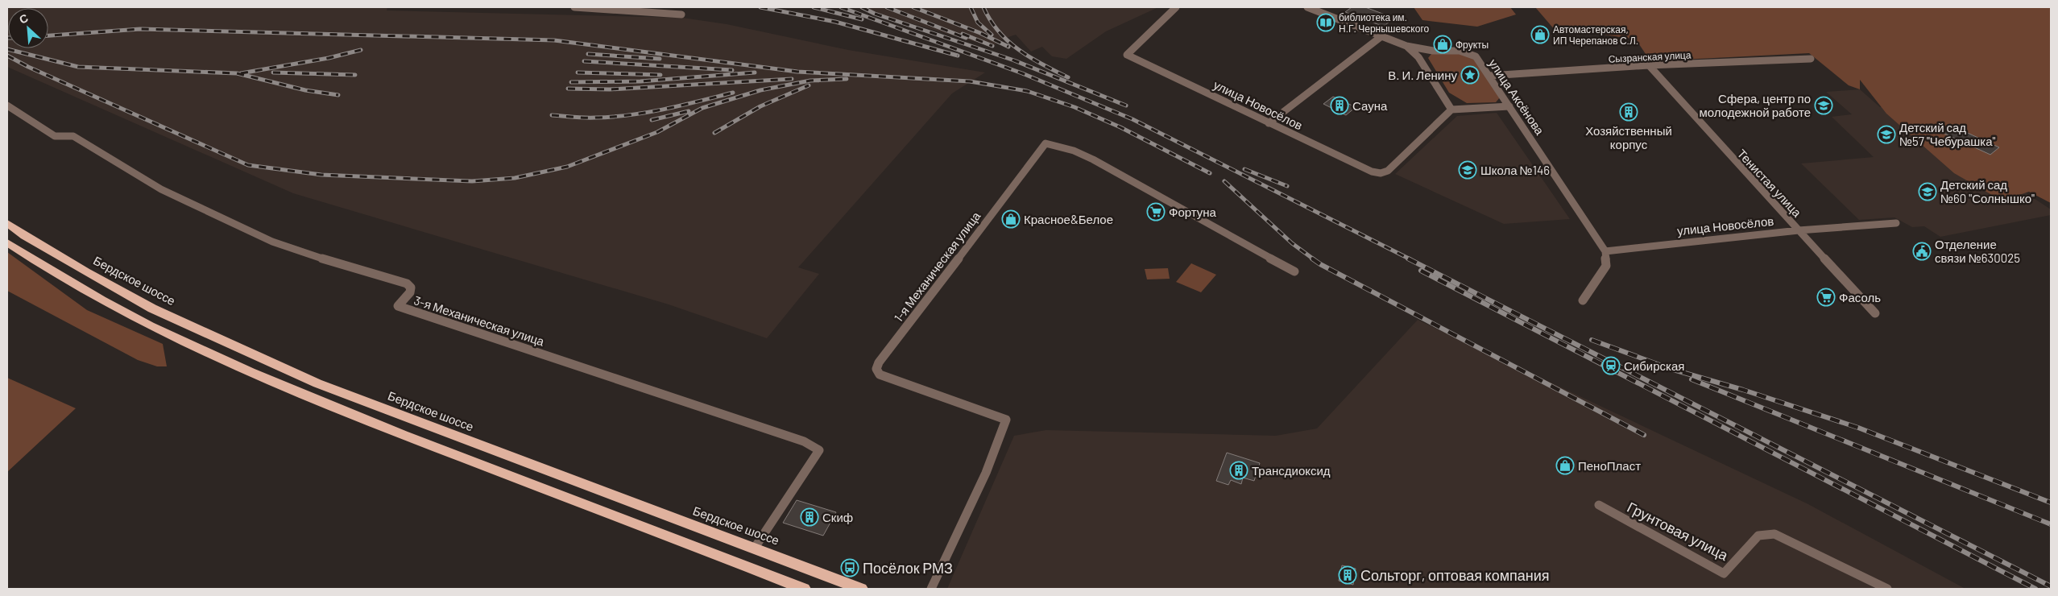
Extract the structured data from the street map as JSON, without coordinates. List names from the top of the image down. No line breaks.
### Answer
{"streets":{"highway":["Бердское шоссе"],"street":["Сызранская улица","улица Аксёнова","улица Новосёлов","Тенистая улица","1-я Механическая улица","3-я Механическая улица","Грунтовая улица"]},"crossings":[["Сызранская улица","улица Аксёнова"],["Сызранская улица","Тенистая улица"],["улица Аксёнова","улица Новосёлов"],["улица Новосёлов","Тенистая улица"],["Бердское шоссе","3-я Механическая улица"]],"places":{"library":["библиотека им. Н.Г. Чернышевского"],"shop":["Автомастерская, ИП Черепанов С.Л.","Фрукты","Красное&Белое","ПеноПласт"],"place":["В. И. Ленину"],"building":["Сауна","Хозяйственный корпус","Трансдиоксид","Скиф","Сольторг, оптовая компания"],"school or university":["Сфера, центр по молодежной работе","Детский сад №57 \"Чебурашка\"","Школа №146","Детский сад №60 \"Солнышко\""],"supermarket":["Фортуна","Фасоль"],"public building":["Отделение связи №630025"],"station":["Сибирская"],"bus stop":["Посёлок РМЗ"]},"north":"top left"}
